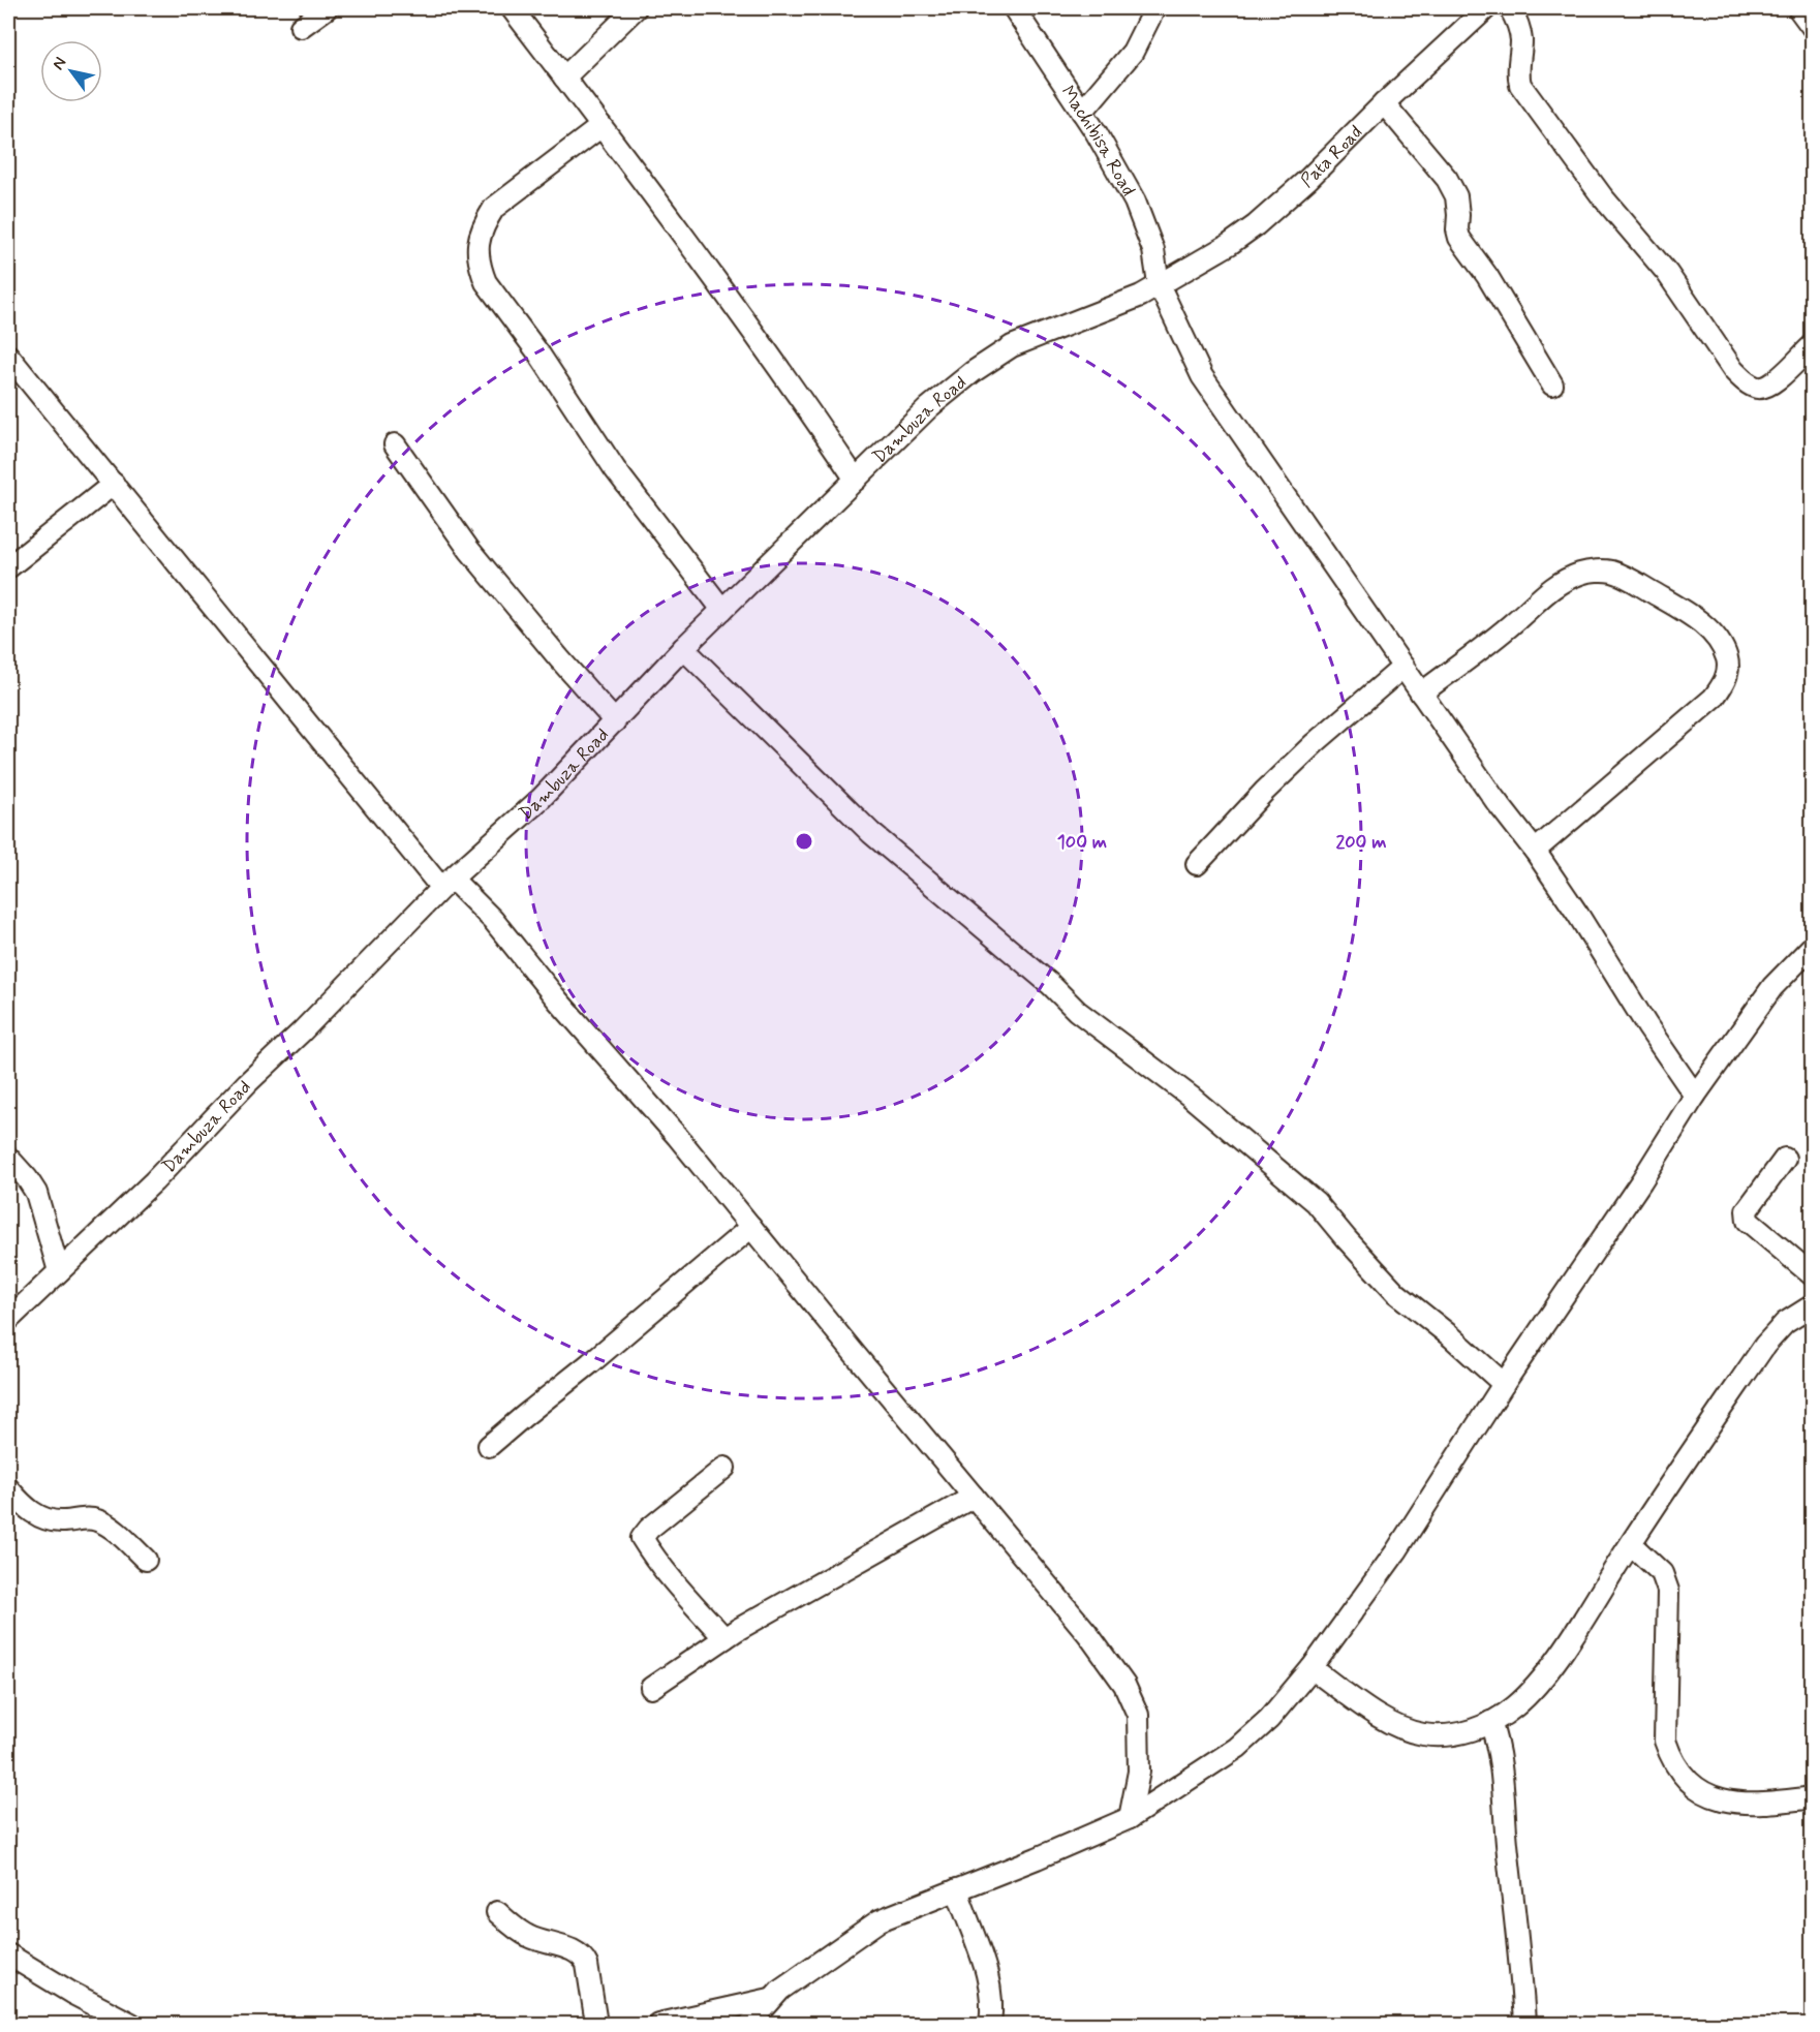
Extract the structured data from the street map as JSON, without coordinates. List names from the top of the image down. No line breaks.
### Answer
{"streets":{"street":["Machibisa Road","Pata Road","Dambuza Road"]},"crossings":[["Machibisa Road","Pata Road"],["Machibisa Road","Dambuza Road"],["Pata Road","Dambuza Road"]],"north":"top left","rings":["100 m","200 m"]}
